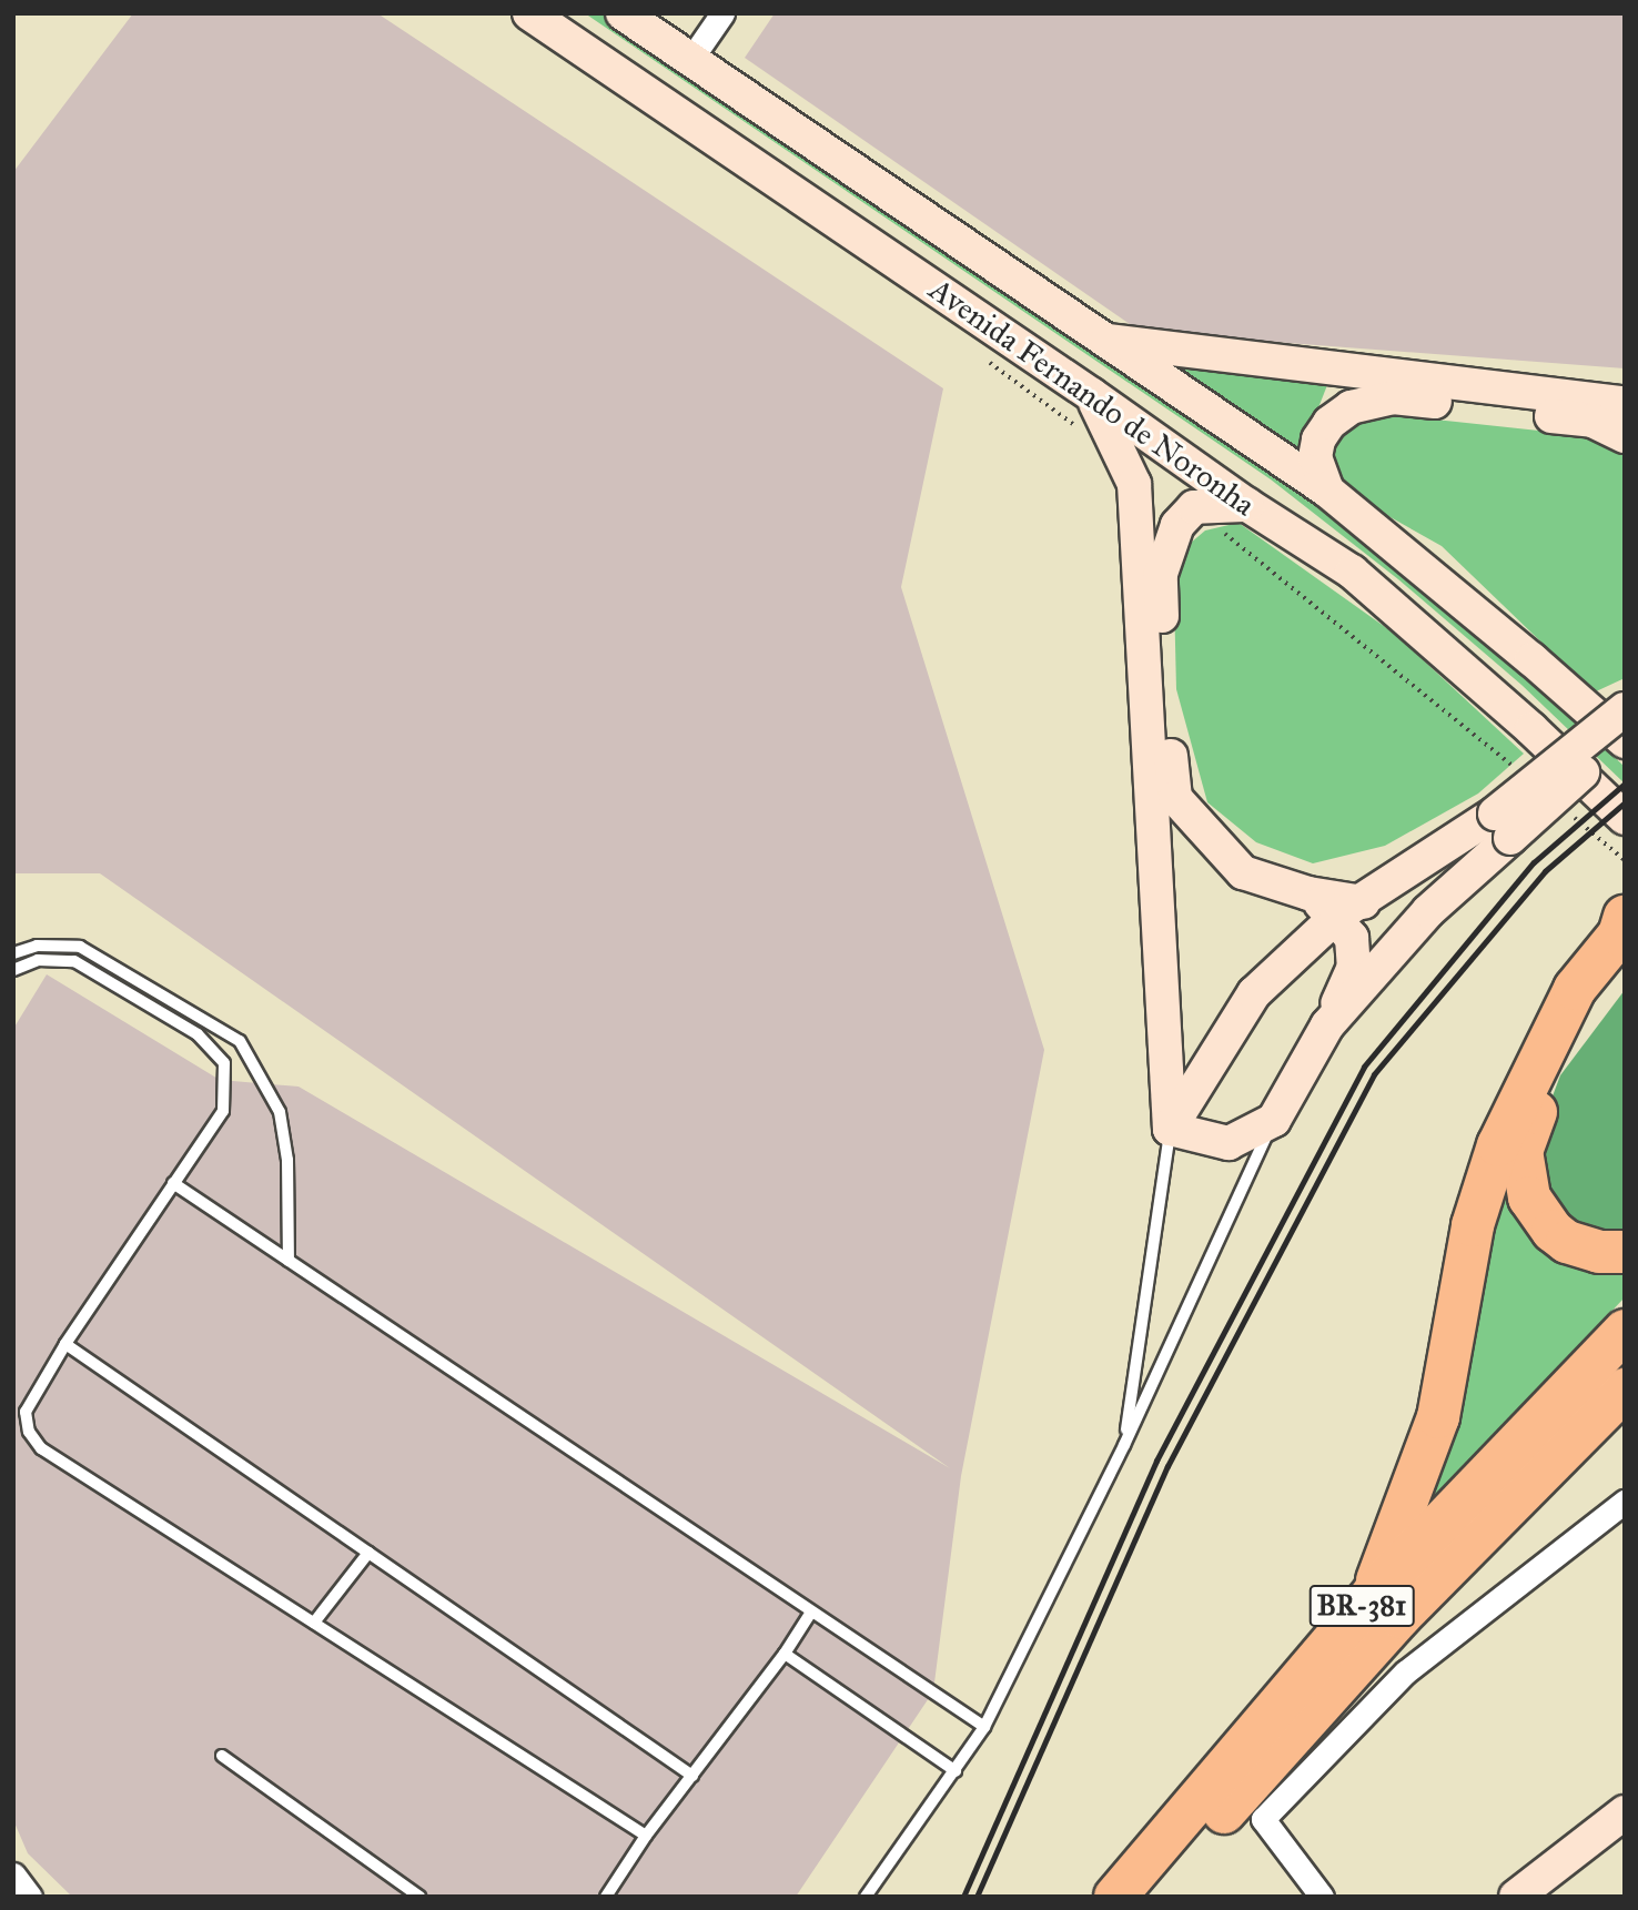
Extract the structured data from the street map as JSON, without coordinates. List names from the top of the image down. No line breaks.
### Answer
{"streets":{"highway":["BR-381"],"main road":["Avenida Fernando de Noronha"]}}
